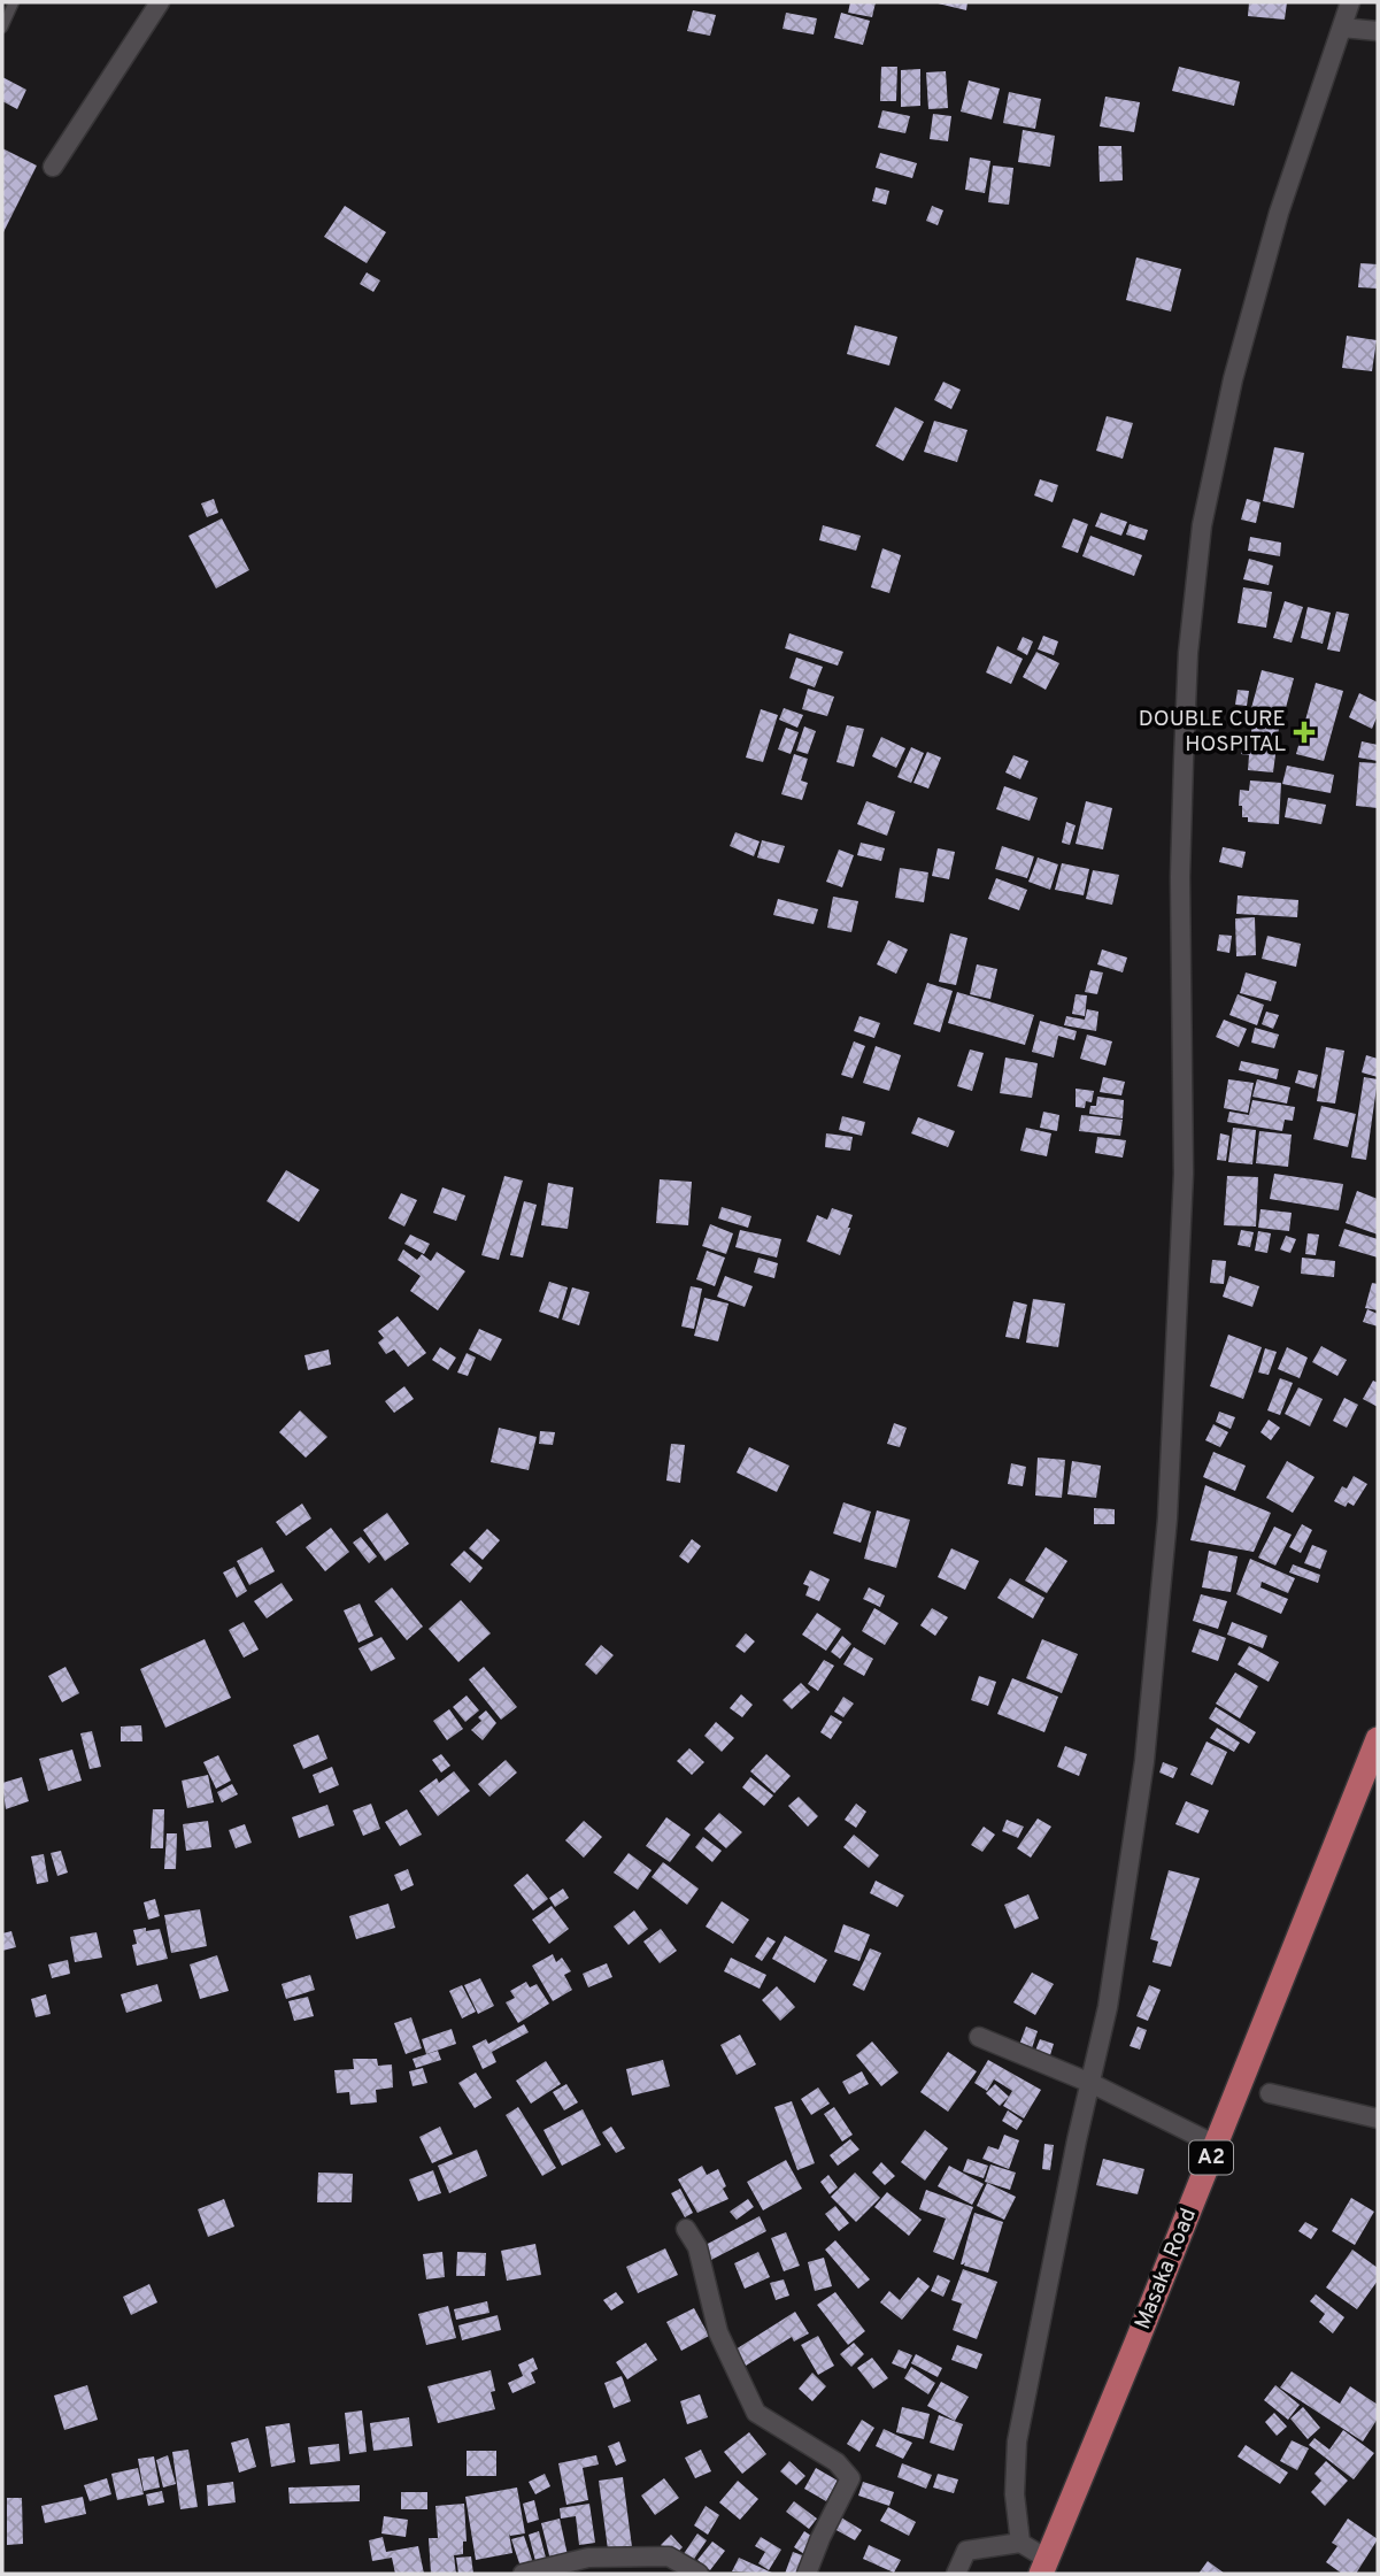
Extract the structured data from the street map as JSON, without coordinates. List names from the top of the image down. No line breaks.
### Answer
{"streets":{"main road":["A2","Masaka Road"]},"places":{"health":["DOUBLE CURE HOSPITAL"]}}
